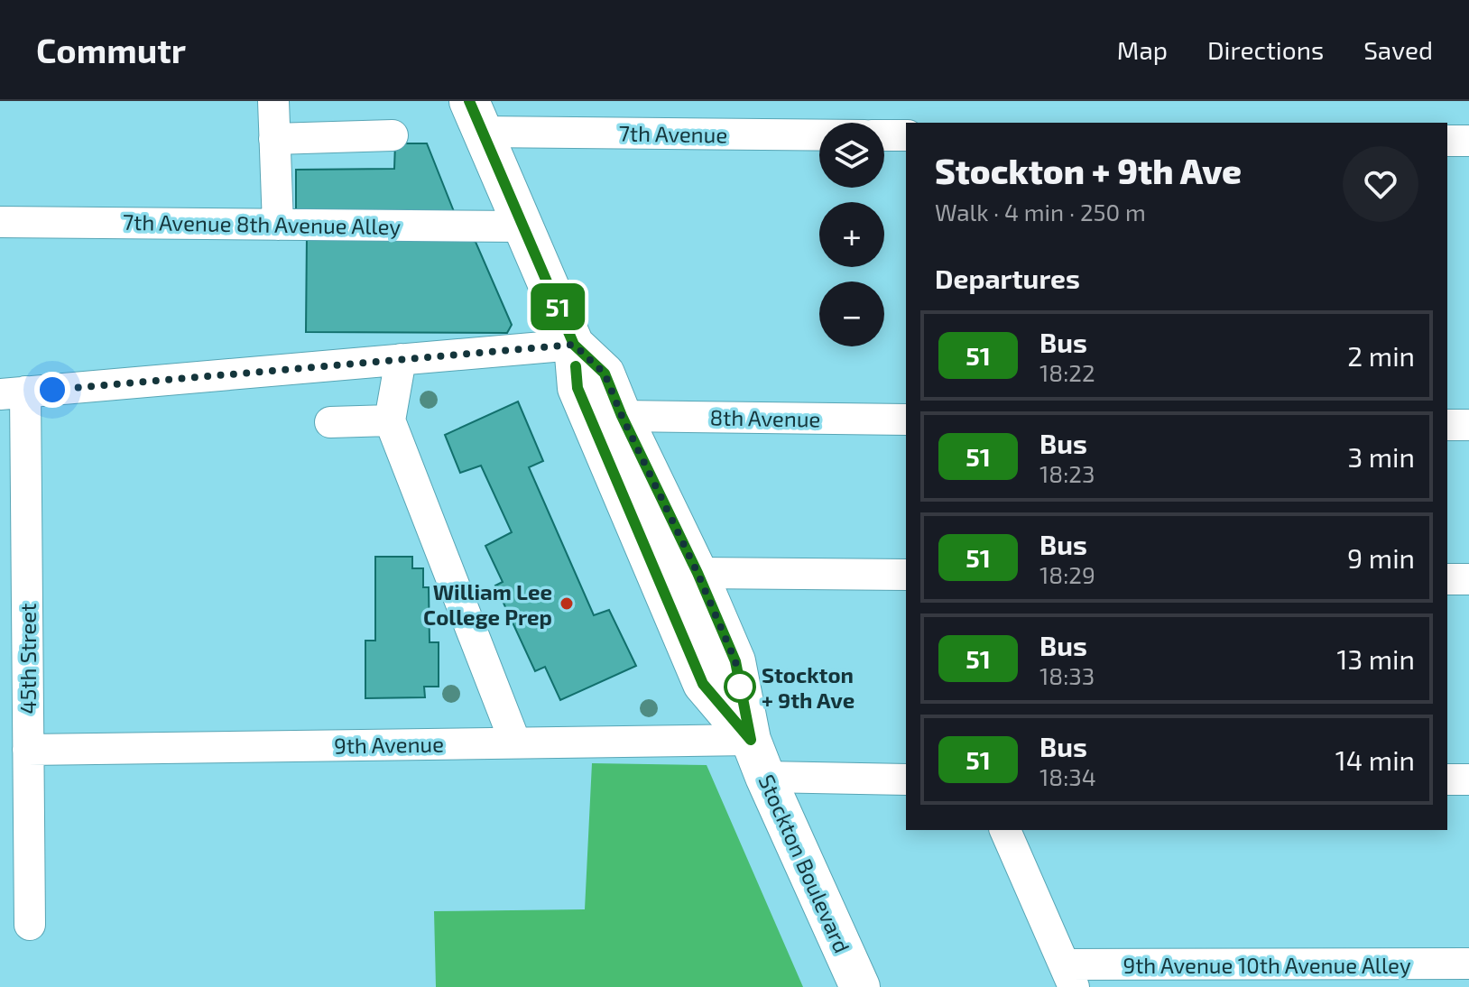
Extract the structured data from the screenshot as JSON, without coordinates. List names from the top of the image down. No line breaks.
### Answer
{"streets":{"main road":["Stockton Boulevard"],"street":["7th Avenue","7th Avenue 8th Avenue Alley","8th Avenue","45th Street","9th Avenue","9th Avenue 10th Avenue Alley"]},"crossings":[["7th Avenue","Stockton Boulevard"],["7th Avenue 8th Avenue Alley","Stockton Boulevard"],["8th Avenue","Stockton Boulevard"],["45th Street","9th Avenue"],["9th Avenue","Stockton Boulevard"]],"places":["William Lee College Prep","Stockton + 9th Ave"],"lines":["bus line 51"],"page":{"header":"Commutr","nav":["Map","Directions","Saved"],"on_map":"51","map_buttons":["+","−"],"heading":[["Stockton + 9th Ave","Walk · 4 min · 250 m"],"Departures"],"list":[{"mark":"51","name":"Bus","note":"18:22","value":"2 min"},{"mark":"51","name":"Bus","note":"18:23","value":"3 min"},{"mark":"51","name":"Bus","note":"18:29","value":"9 min"},{"mark":"51","name":"Bus","note":"18:33","value":"13 min"},{"mark":"51","name":"Bus","note":"18:34","value":"14 min"}]}}
